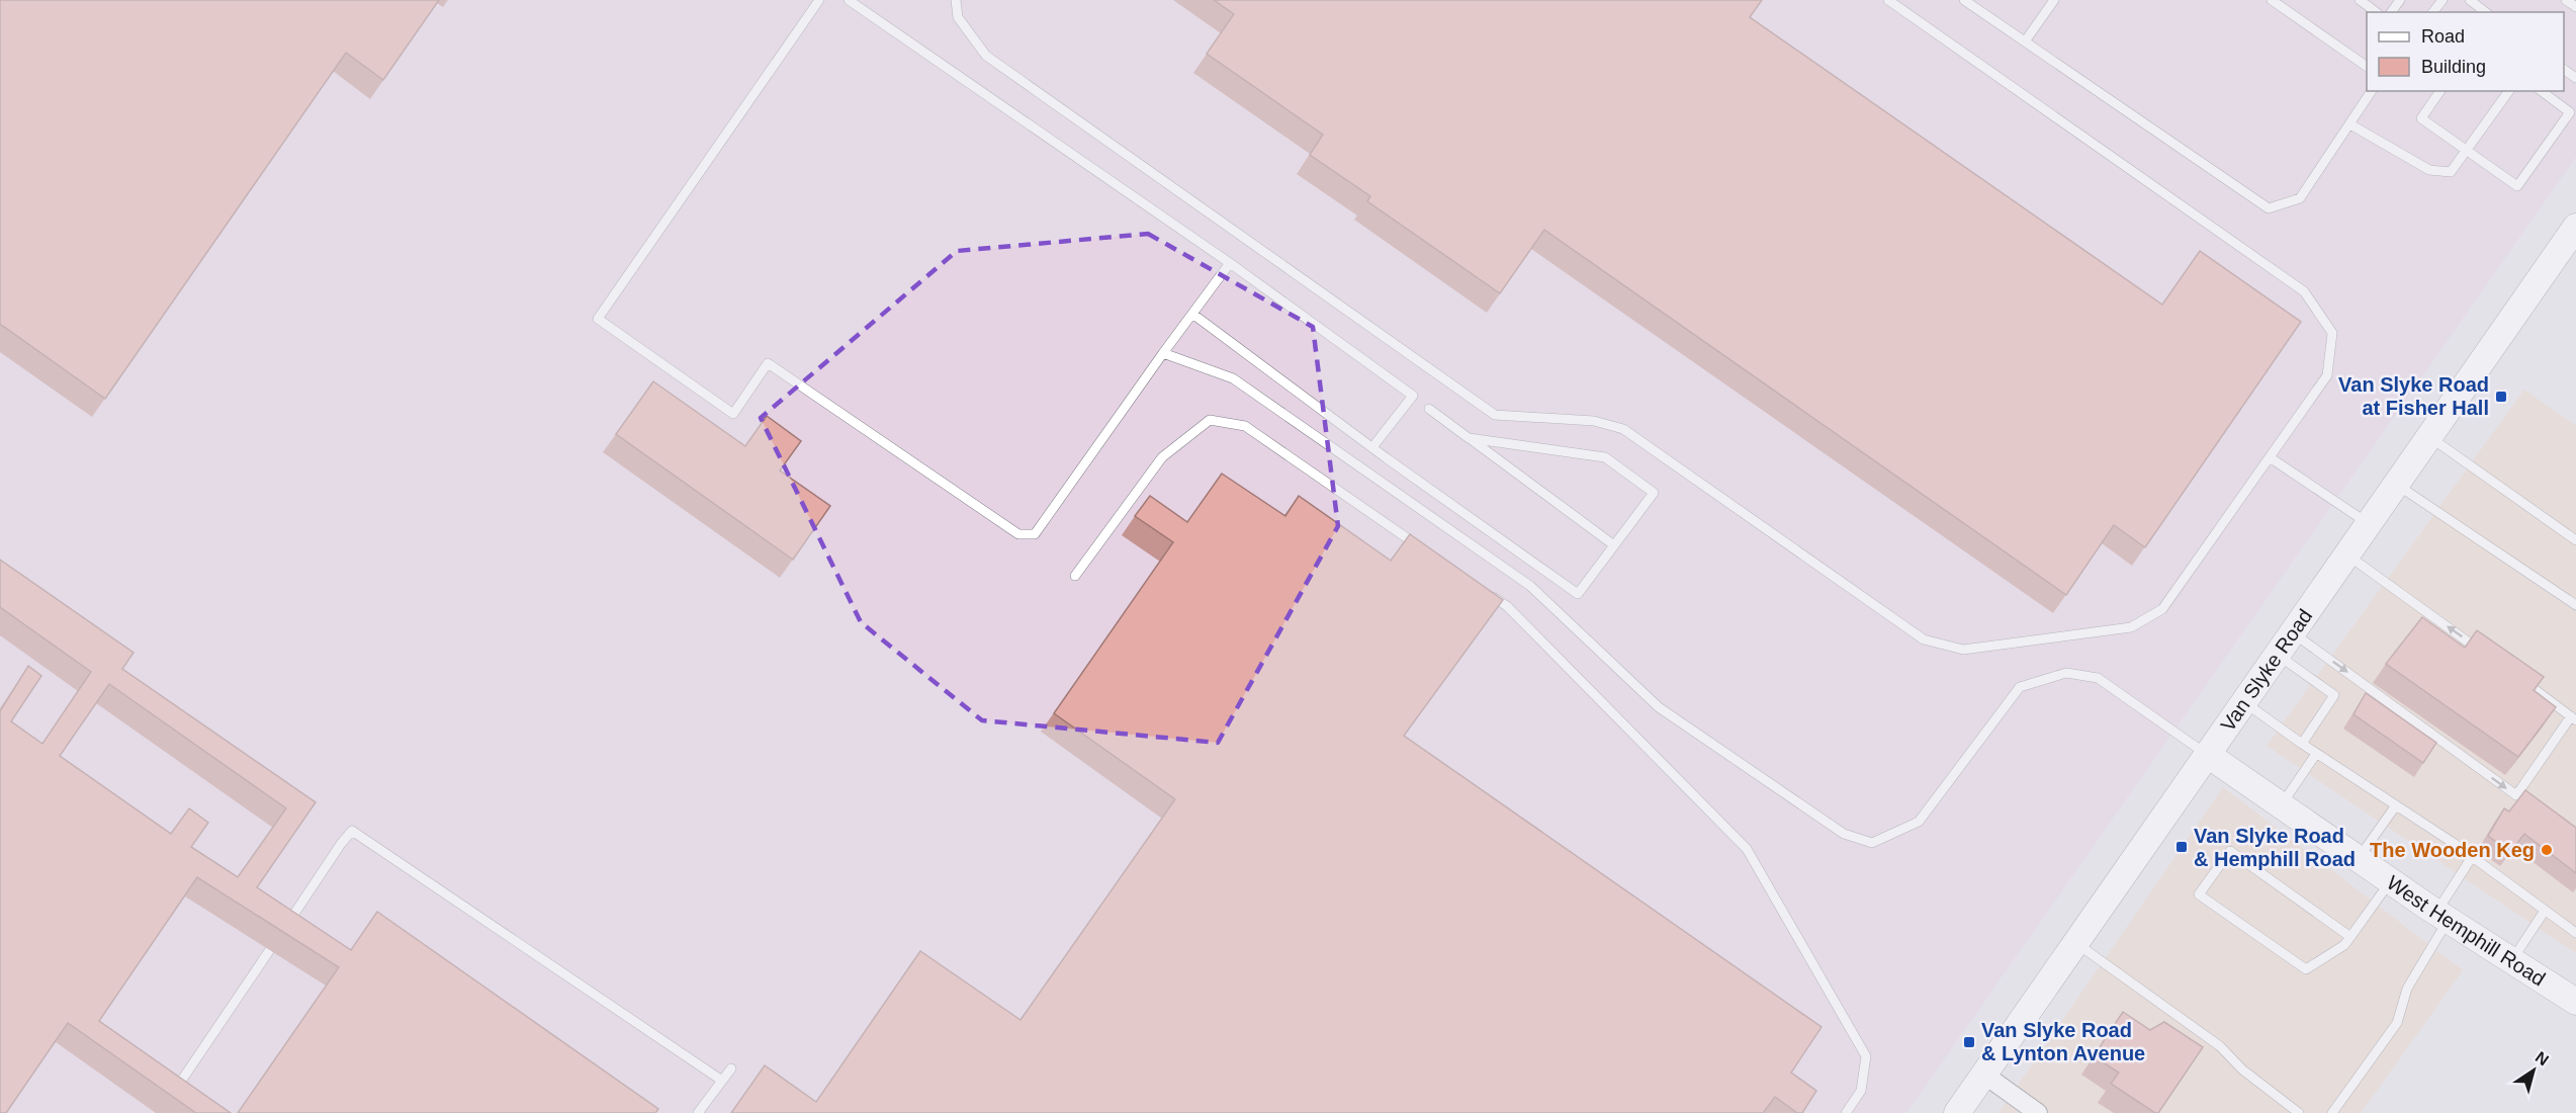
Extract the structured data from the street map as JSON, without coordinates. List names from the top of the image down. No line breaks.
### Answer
{"streets":{"street":["Van Slyke Road","West Hemphill Road"]},"crossings":[["Van Slyke Road","West Hemphill Road"]],"places":{"transit":["Van Slyke Road at Fisher Hall","Van Slyke Road & Hemphill Road","Van Slyke Road & Lynton Avenue"],"other":["The Wooden Keg"]},"legend":["Road","Building"],"north":"top right"}
